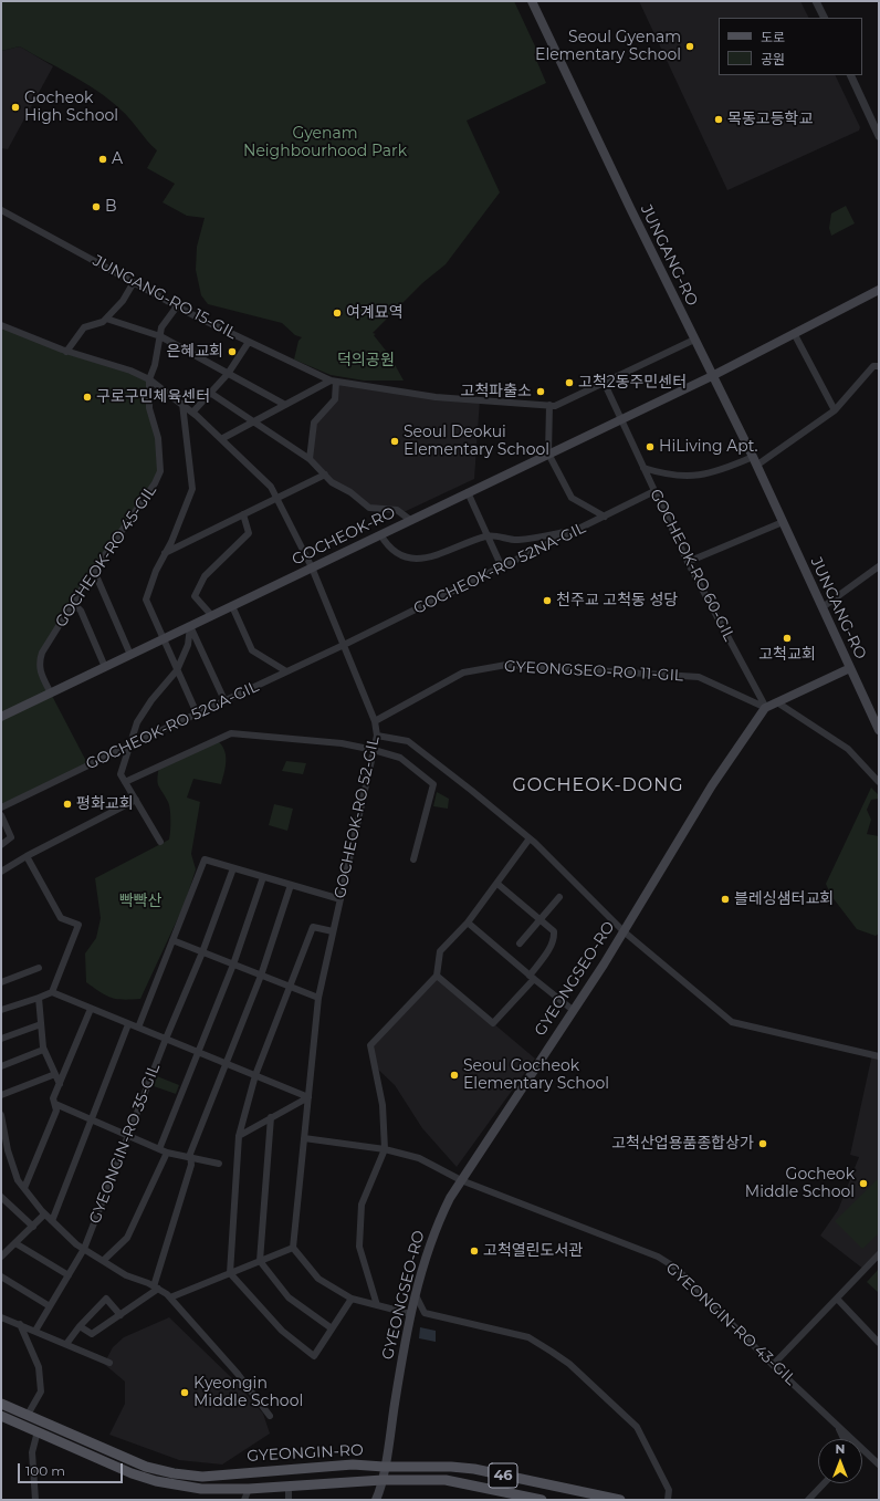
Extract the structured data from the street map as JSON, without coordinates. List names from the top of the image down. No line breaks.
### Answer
{"streets":{"main road":["JUNGANG-RO","GOCHEOK-RO","GYEONGSEO-RO","GYEONGIN-RO","46"],"street":["JUNGANG-RO 15-GIL","GOCHEOK-RO 45-GIL","GOCHEOK-RO 60-GIL","GOCHEOK-RO 52NA-GIL","GYEONGSEO-RO 11-GIL","GOCHEOK-RO 52GA-GIL","GOCHEOK-RO 52-GIL","GYEONGIN-RO 35-GIL","GYEONGIN-RO 43-GIL"]},"crossings":[["JUNGANG-RO","JUNGANG-RO 15-GIL"],["JUNGANG-RO","GOCHEOK-RO"],["JUNGANG-RO 15-GIL","GOCHEOK-RO 45-GIL"],["GOCHEOK-RO","GOCHEOK-RO 45-GIL"],["GOCHEOK-RO","GOCHEOK-RO 60-GIL"],["GOCHEOK-RO","GOCHEOK-RO 52-GIL"],["GOCHEOK-RO 45-GIL","GOCHEOK-RO 52-GIL"],["GOCHEOK-RO 60-GIL","GOCHEOK-RO 52NA-GIL"],["GOCHEOK-RO 60-GIL","GYEONGSEO-RO 11-GIL"],["GOCHEOK-RO 60-GIL","GYEONGSEO-RO"],["GOCHEOK-RO 52NA-GIL","GOCHEOK-RO 52GA-GIL"],["GOCHEOK-RO 52NA-GIL","GOCHEOK-RO 52-GIL"],["GYEONGSEO-RO 11-GIL","GOCHEOK-RO 52-GIL"],["GYEONGSEO-RO 11-GIL","GYEONGSEO-RO"],["GOCHEOK-RO 52GA-GIL","GOCHEOK-RO 52-GIL"],["GOCHEOK-RO 52-GIL","GYEONGIN-RO 43-GIL"],["GYEONGSEO-RO","GYEONGIN-RO 43-GIL"],["GYEONGSEO-RO","GYEONGIN-RO"]],"districts":["GOCHEOK-DONG"],"parks":["Gyenam Neighbourhood Park","덕의공원","빡빡산"],"places":["Seoul Gyenam Elementary School","Gocheok High School","목동고등학교","A","B","여계묘역","은혜교회","고척2동주민센터","고척파출소","구로구민체육센터","Seoul Deokui Elementary School","HiLiving Apt.","천주교 고척동 성당","고척교회","평화교회","블레싱샘터교회","Seoul Gocheok Elementary School","고척산업용품종합상가","Gocheok Middle School","고척열린도서관","Kyeongin Middle School"],"legend":["도로","공원"],"scale_bar":"100 m","north":"top"}
